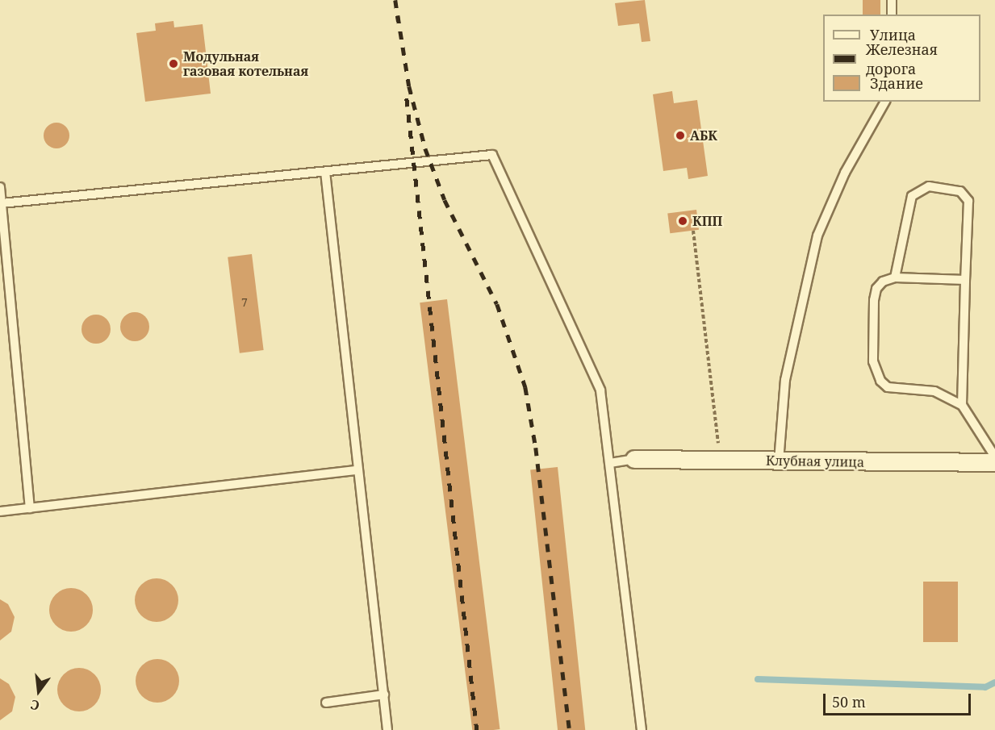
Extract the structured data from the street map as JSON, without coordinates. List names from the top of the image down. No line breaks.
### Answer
{"streets":{"street":["Клубная улица"]},"places":["Модульная газовая котельная","АБК","КПП"],"house_numbers":["7"],"legend":["Улица","Железная дорога","Здание"],"scale_bar":"50 m","north":"bottom"}
